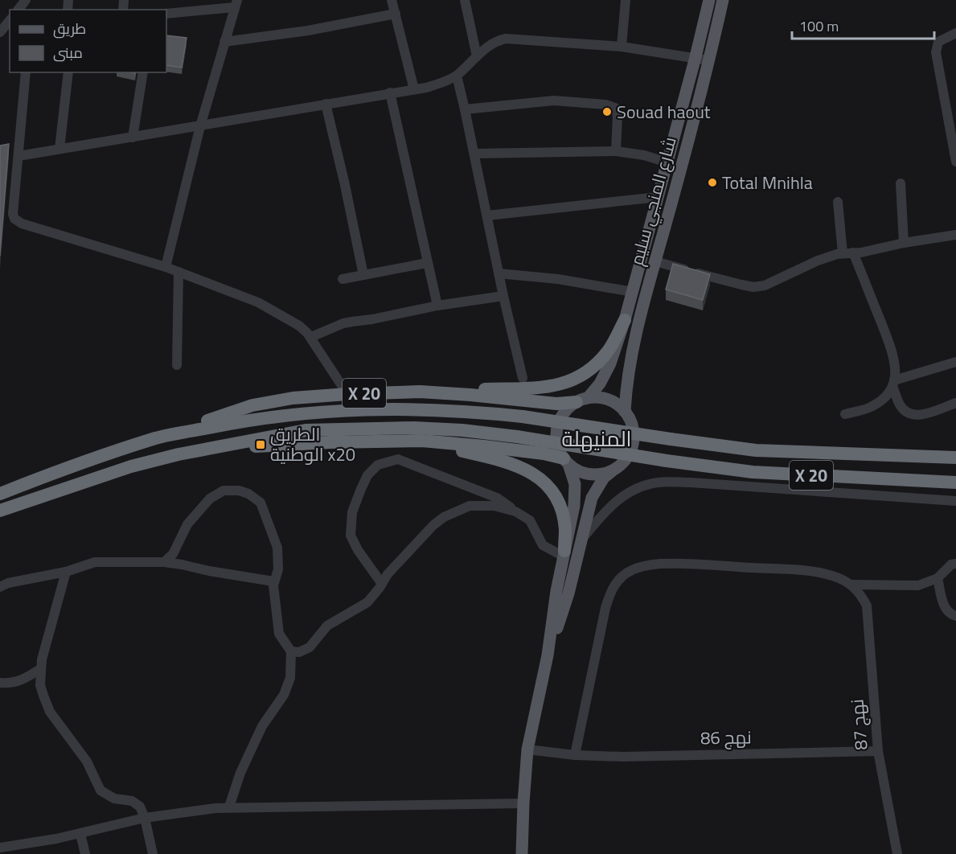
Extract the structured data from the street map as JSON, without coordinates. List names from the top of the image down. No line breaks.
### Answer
{"streets":{"highway":["X 20"],"main road":["شارع المنجي سليم"],"street":["نهج 87","نهج 86"]},"crossings":[["شارع المنجي سليم","X 20"],["نهج 87","نهج 86"]],"districts":["المنيهلة"],"places":{"other":["Souad haout","Total Mnihla"],"transit":["الطريق الوطنية x20"]},"legend":["طريق","مبنى"],"scale_bar":"100 m"}
